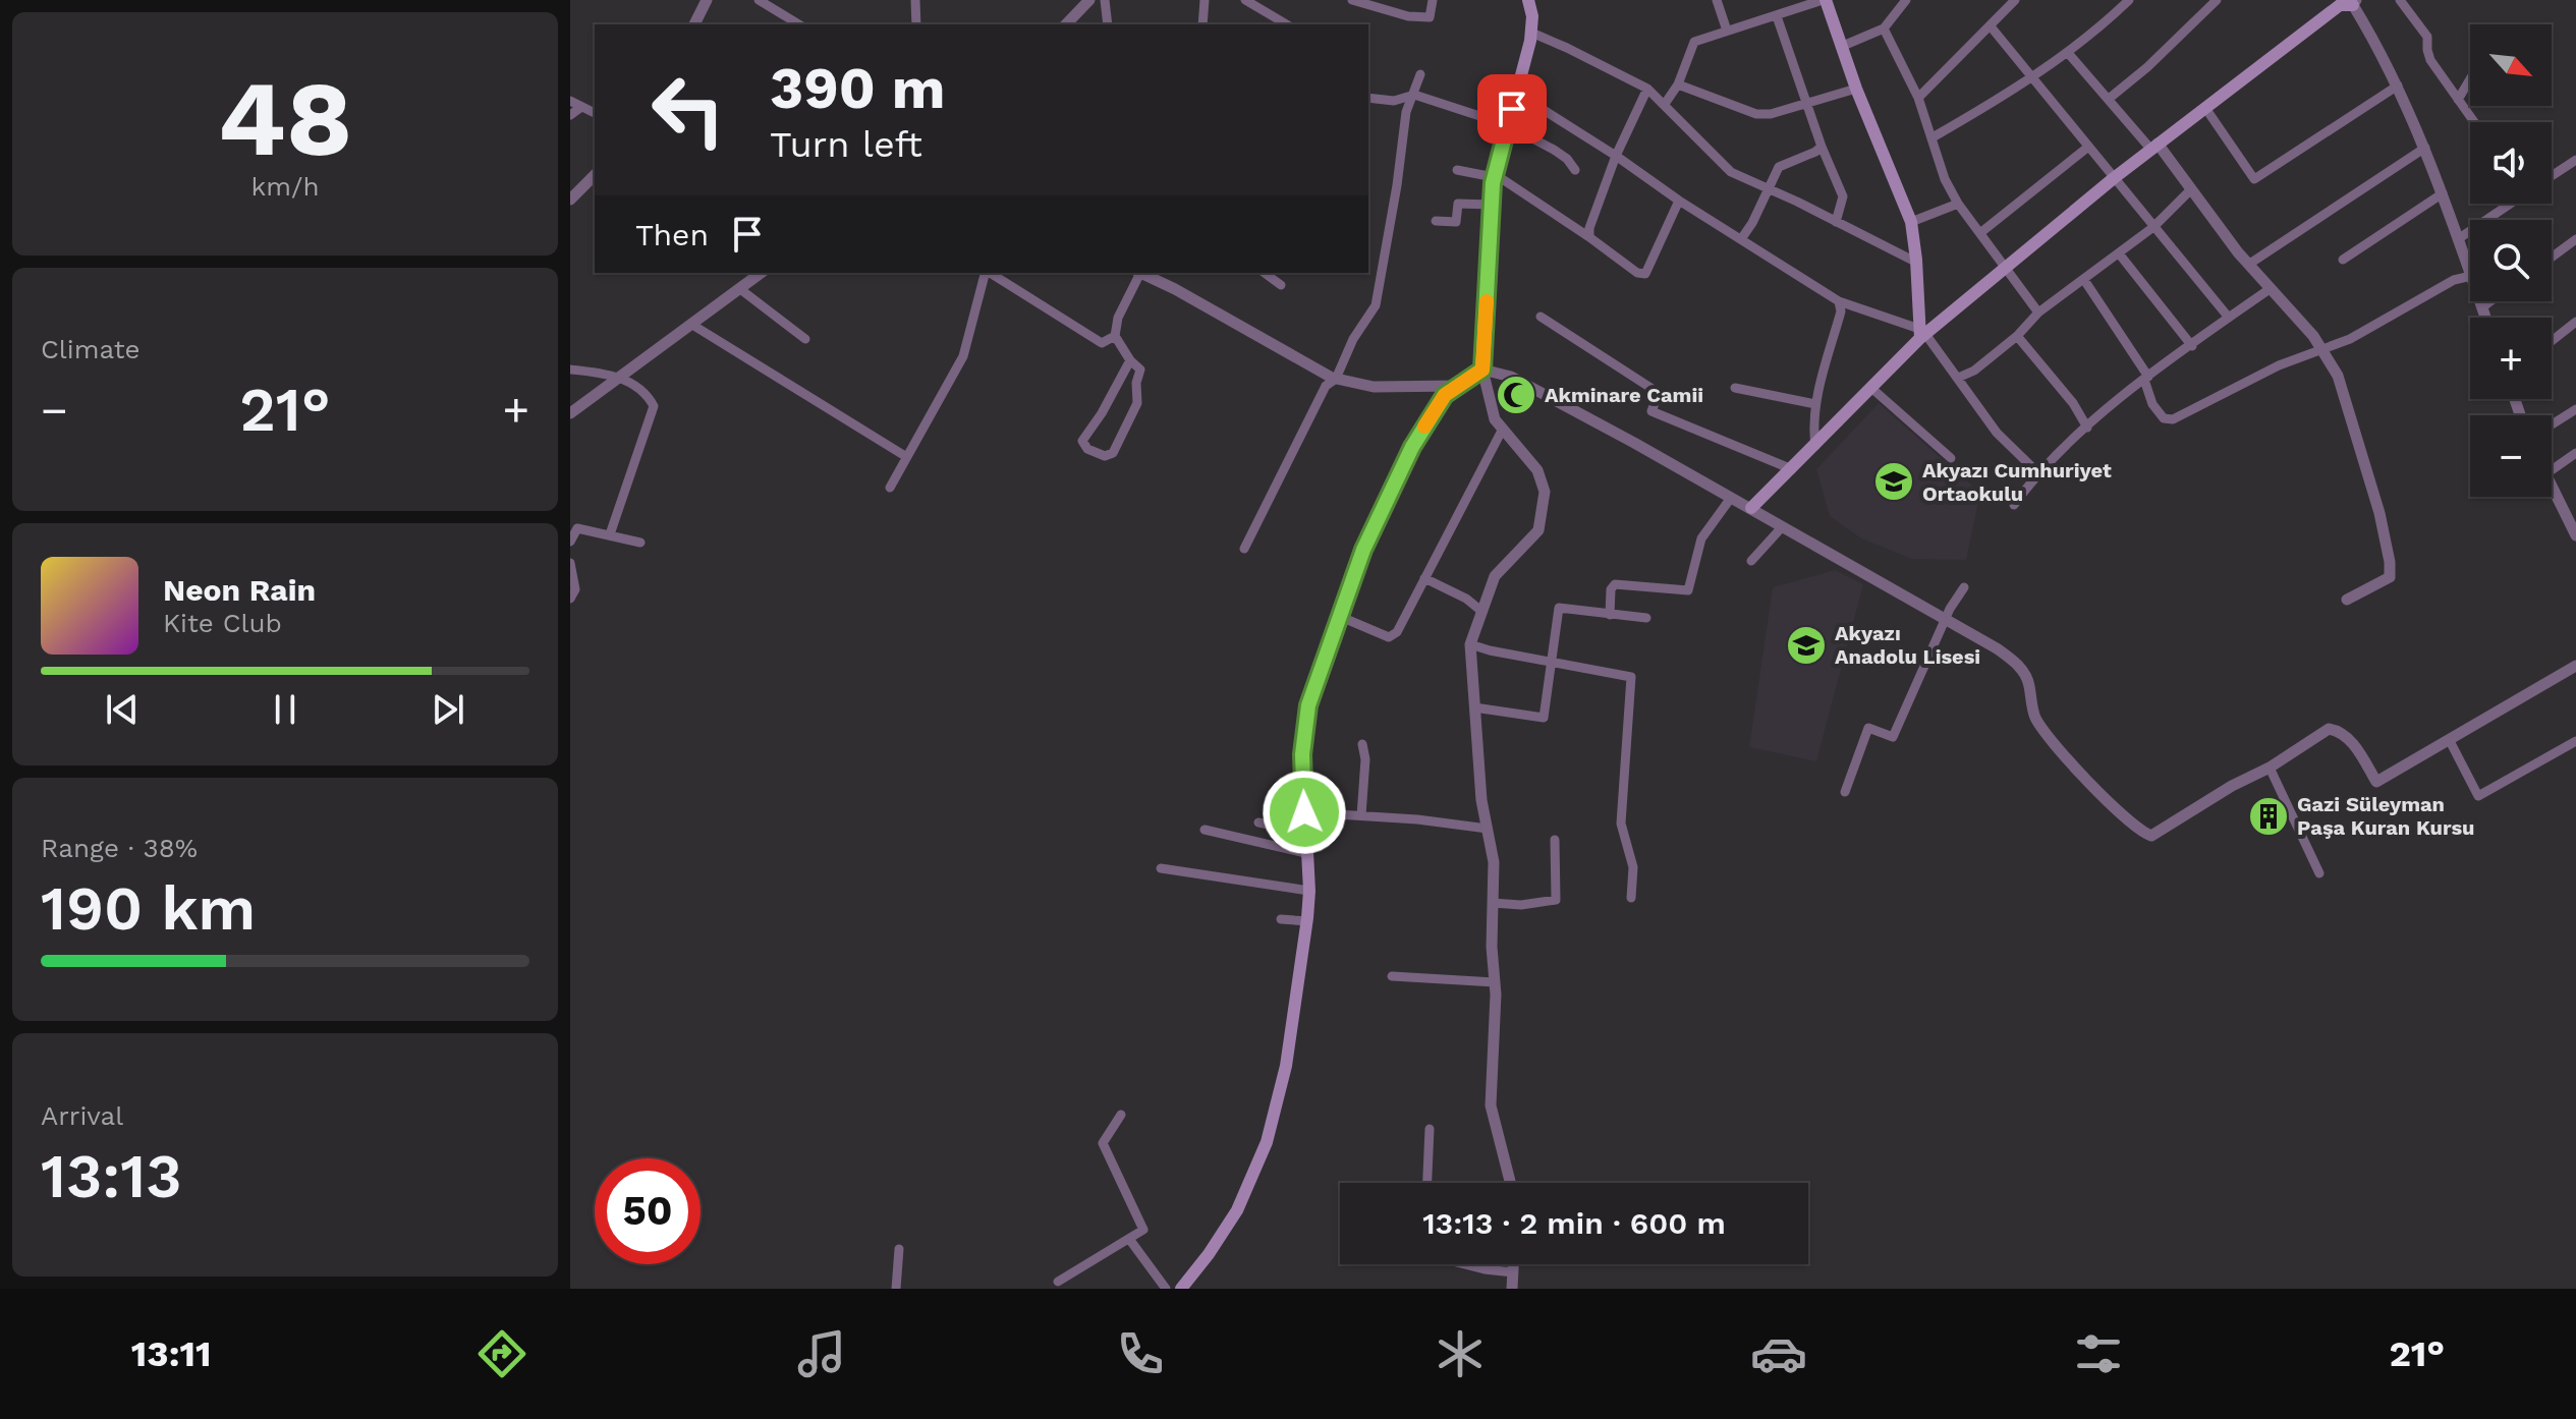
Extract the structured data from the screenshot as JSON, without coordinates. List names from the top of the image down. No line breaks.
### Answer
{"places":{"mosque":["Akminare Camii"],"school or university":["Akyazı Cumhuriyet Ortaokulu","Akyazı Anadolu Lisesi"],"building":["Gazi Süleyman Paşa Kuran Kursu"]},"north":"bottom right","page":{"tile":[["48","km/h"],"Climate",["Range · 38%","190 km"],["Arrival","13:13"]],"map_buttons":["+","−"],"turn":["390 m","Turn left"],"then":"Then","heat":["−","21°","+"],"song":["Neon Rain","Kite Club"],"limit":"50","trip":"13:13 · 2 min · 600 m","tabs":["13:11","21°"]}}
